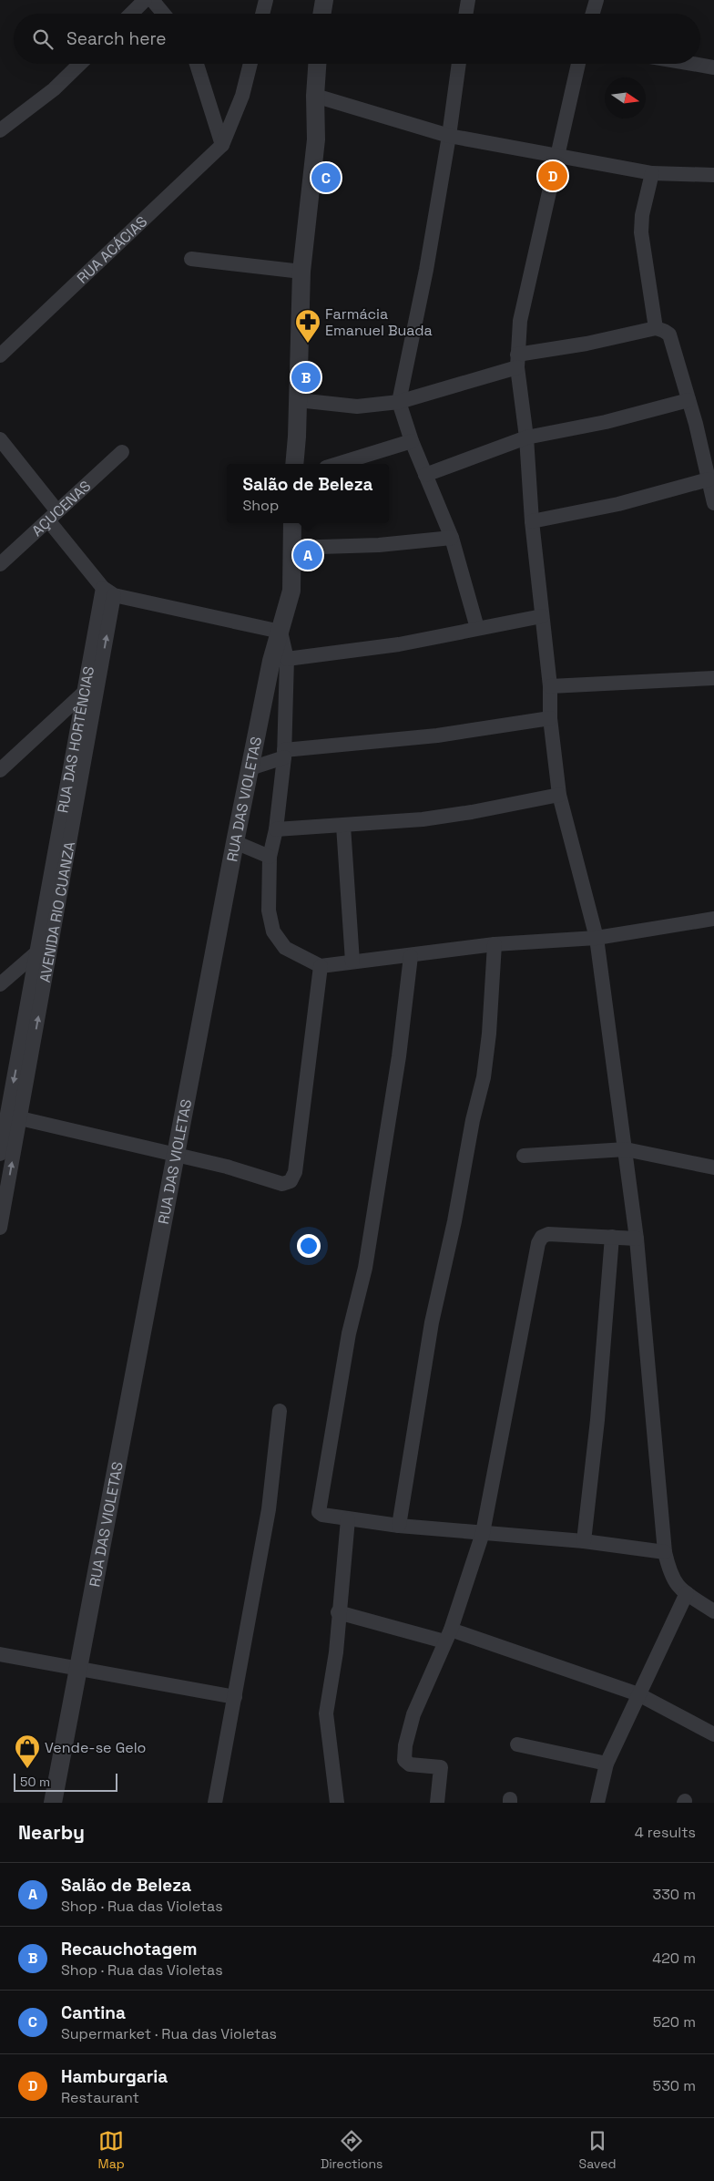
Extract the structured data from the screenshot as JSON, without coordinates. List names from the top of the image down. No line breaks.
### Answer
{"streets":{"street":["RUA ACÁCIAS","AÇUCENAS","RUA DAS HORTÊNCIAS","RUA DAS VIOLETAS","AVENIDA RIO CUANZA"]},"crossings":[["RUA DAS HORTÊNCIAS","AVENIDA RIO CUANZA"]],"one_way":["RUA DAS HORTÊNCIAS","AVENIDA RIO CUANZA"],"places":{"pharmacy":["Farmácia Emanuel Buada"],"shop":["Vende-se Gelo"]},"scale_bar":"50 m","north":"right","page":{"search":"Search here","pins":["D","C","B","A"],"popup":["Salão de Beleza","Shop"],"scale":"50 m","heading":["Nearby","4 results"],"list":[{"mark":"A","name":"Salão de Beleza","note":"Shop · Rua das Violetas","value":"330 m"},{"mark":"B","name":"Recauchotagem","note":"Shop · Rua das Violetas","value":"420 m"},{"mark":"C","name":"Cantina","note":"Supermarket · Rua das Violetas","value":"520 m"},{"mark":"D","name":"Hamburgaria","note":"Restaurant","value":"530 m"}],"nav":["Map","Directions","Saved"]}}
